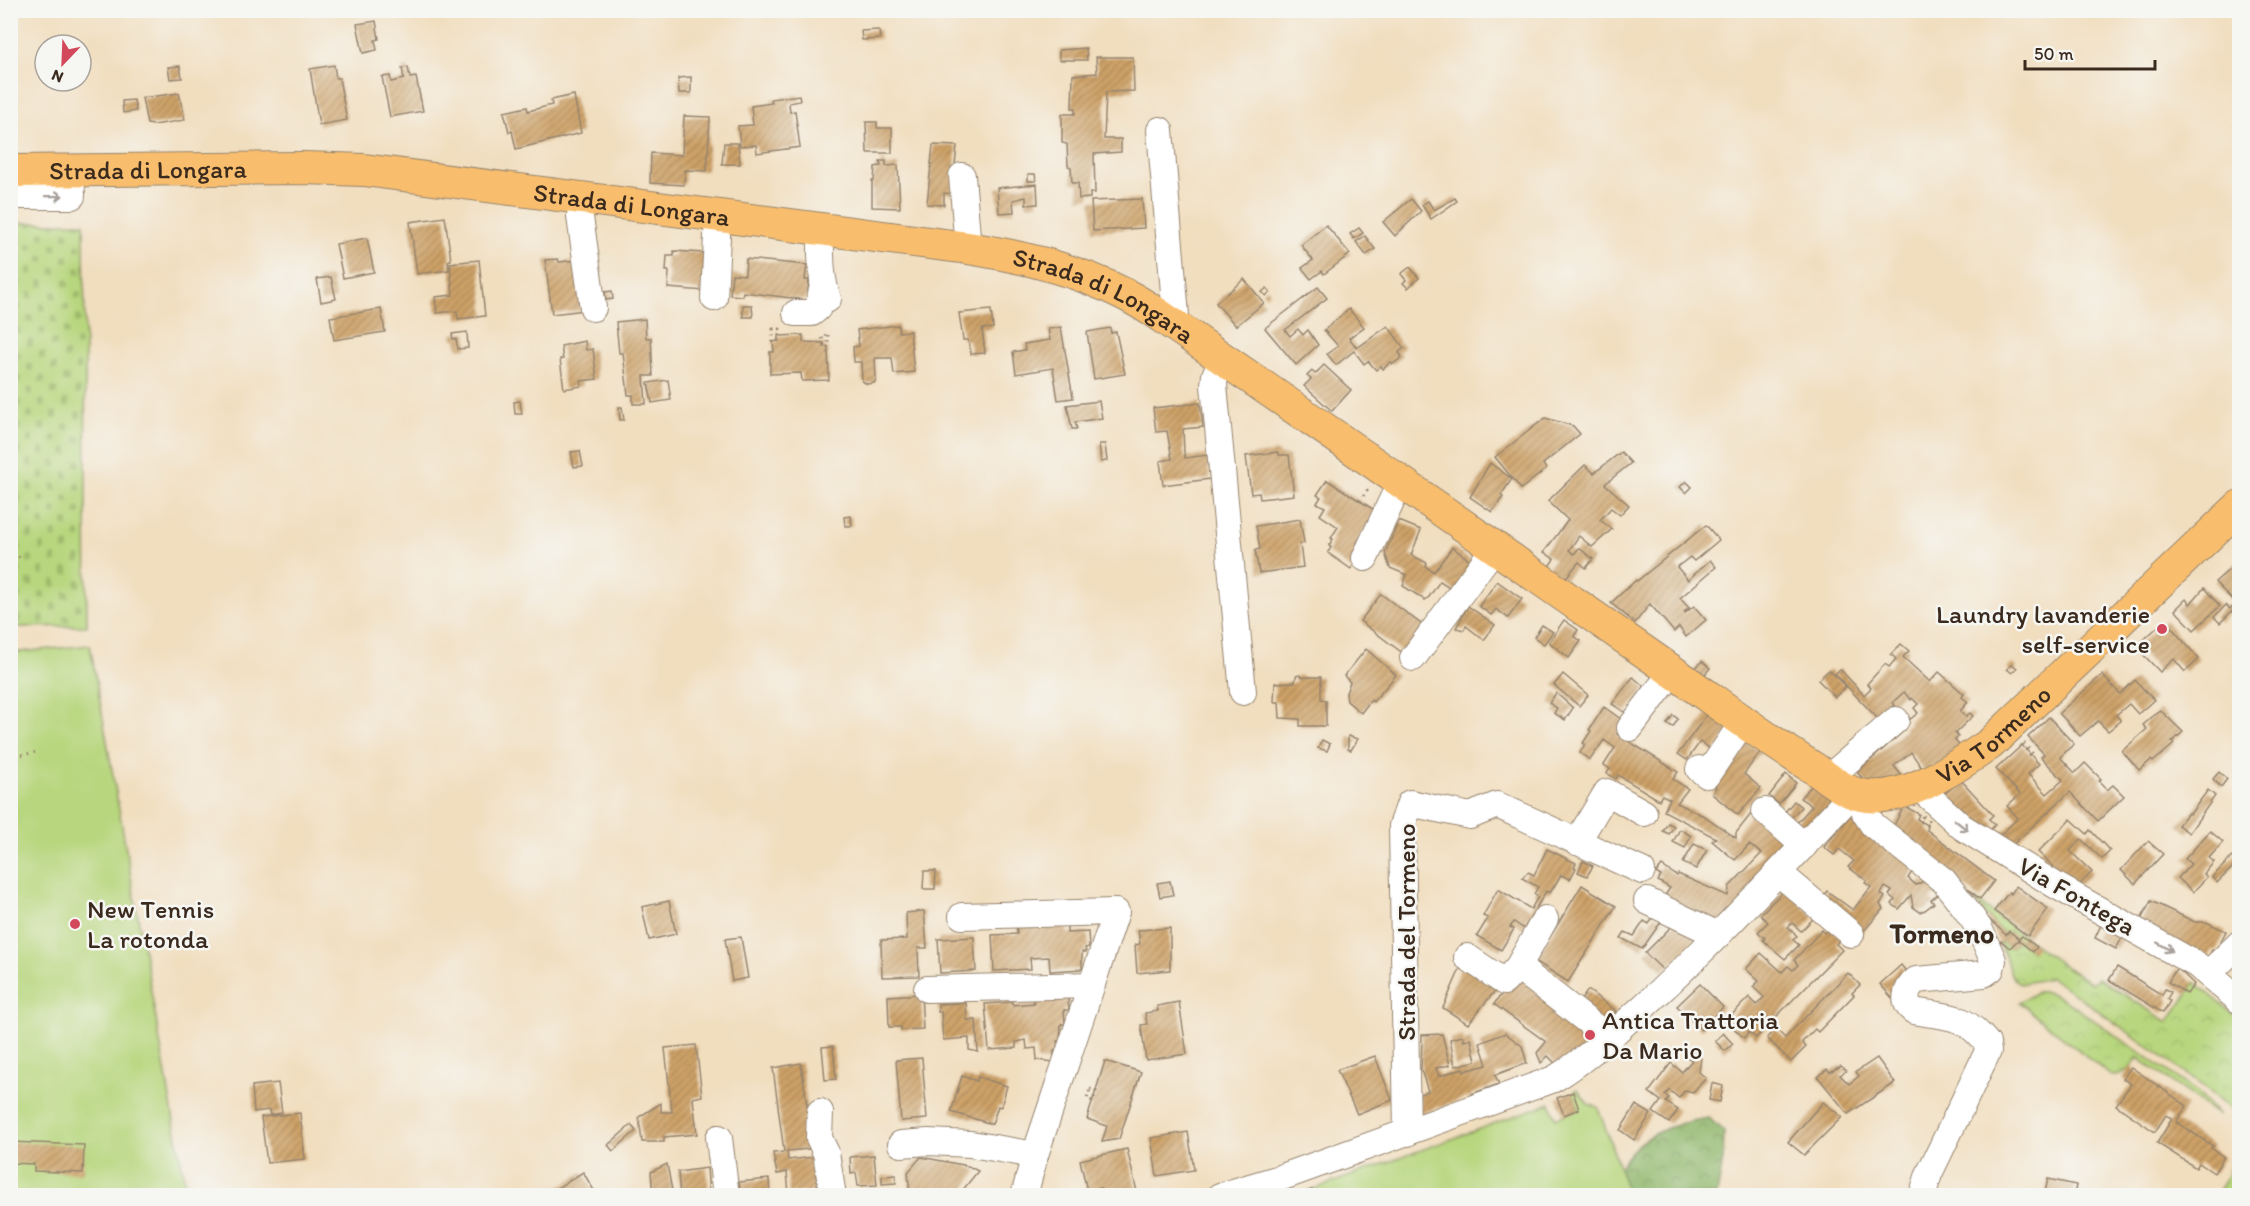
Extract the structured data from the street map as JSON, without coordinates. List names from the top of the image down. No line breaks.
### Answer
{"streets":{"main road":["Strada di Longara","Via Tormeno"],"street":["Via Fontega","Strada del Tormeno"]},"crossings":[["Strada di Longara","Via Tormeno"],["Via Tormeno","Via Fontega"]],"one_way":["Via Fontega"],"districts":["Tormeno"],"places":["Laundry lavanderie self-service","New Tennis La rotonda","Antica Trattoria Da Mario"],"scale_bar":"50 m","north":"bottom left"}
